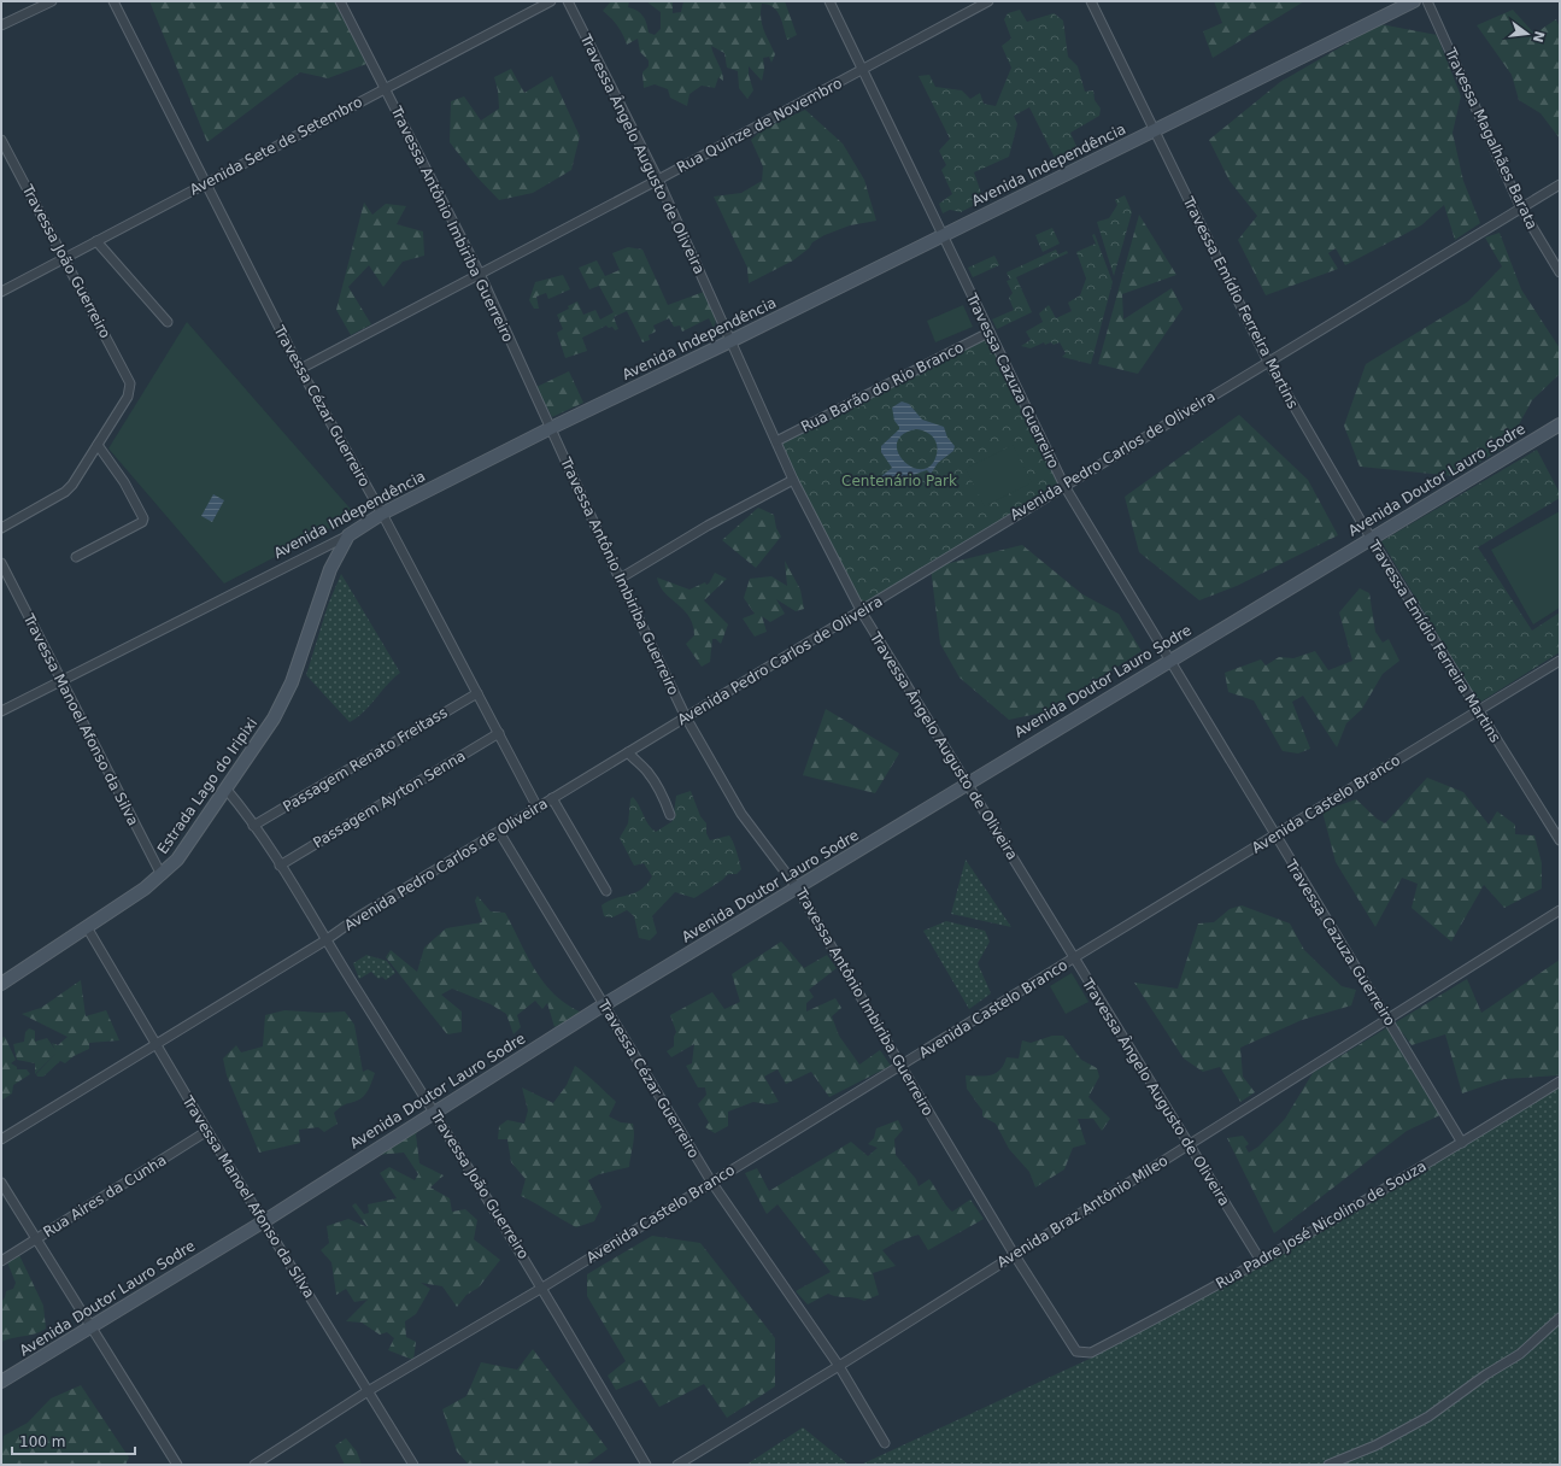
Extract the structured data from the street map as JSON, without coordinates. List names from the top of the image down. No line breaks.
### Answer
{"streets":{"street":["Rua Quinze de Novembro","Travessa Magalhães Barata","Avenida Sete de Setembro","Travessa Ângelo Augusto de Oliveira","Avenida Independência","Travessa Antônio Imbiriba Guerreiro","Travessa João Guerreiro","Travessa Emídio Ferreira Martins","Travessa Cazuza Guerreiro","Rua Barão do Rio Branco","Travessa Cézar Guerreiro","Avenida Pedro Carlos de Oliveira","Avenida Doutor Lauro Sodre","Travessa Manoel Afonso da Silva","Passagem Renato Freitass","Estrada Lago do Iripixi","Passagem Ayrton Senna","Avenida Castelo Branco","Rua Aires da Cunha","Avenida Braz Antônio Mileo","Rua Padre José Nicolino de Souza"]},"crossings":[["Rua Quinze de Novembro","Travessa Ângelo Augusto de Oliveira"],["Rua Quinze de Novembro","Travessa Antônio Imbiriba Guerreiro"],["Rua Quinze de Novembro","Travessa Cazuza Guerreiro"],["Rua Quinze de Novembro","Travessa Cézar Guerreiro"],["Travessa Magalhães Barata","Avenida Pedro Carlos de Oliveira"],["Avenida Sete de Setembro","Travessa Antônio Imbiriba Guerreiro"],["Avenida Sete de Setembro","Travessa João Guerreiro"],["Avenida Sete de Setembro","Travessa Cézar Guerreiro"],["Travessa Ângelo Augusto de Oliveira","Avenida Independência"],["Travessa Ângelo Augusto de Oliveira","Rua Barão do Rio Branco"],["Travessa Ângelo Augusto de Oliveira","Avenida Pedro Carlos de Oliveira"],["Travessa Ângelo Augusto de Oliveira","Avenida Doutor Lauro Sodre"],["Travessa Ângelo Augusto de Oliveira","Avenida Castelo Branco"],["Travessa Ângelo Augusto de Oliveira","Avenida Braz Antônio Mileo"],["Travessa Ângelo Augusto de Oliveira","Rua Padre José Nicolino de Souza"],["Avenida Independência","Travessa Antônio Imbiriba Guerreiro"],["Avenida Independência","Travessa Emídio Ferreira Martins"],["Avenida Independência","Travessa Cazuza Guerreiro"],["Avenida Independência","Travessa Cézar Guerreiro"],["Avenida Independência","Travessa Manoel Afonso da Silva"],["Avenida Independência","Estrada Lago do Iripixi"],["Travessa Antônio Imbiriba Guerreiro","Avenida Pedro Carlos de Oliveira"],["Travessa Antônio Imbiriba Guerreiro","Avenida Doutor Lauro Sodre"],["Travessa Antônio Imbiriba Guerreiro","Avenida Castelo Branco"],["Travessa Antônio Imbiriba Guerreiro","Avenida Braz Antônio Mileo"],["Travessa Antônio Imbiriba Guerreiro","Rua Padre José Nicolino de Souza"],["Travessa João Guerreiro","Avenida Pedro Carlos de Oliveira"],["Travessa João Guerreiro","Avenida Doutor Lauro Sodre"],["Travessa João Guerreiro","Passagem Renato Freitass"],["Travessa João Guerreiro","Estrada Lago do Iripixi"],["Travessa João Guerreiro","Passagem Ayrton Senna"],["Travessa João Guerreiro","Avenida Castelo Branco"],["Travessa Emídio Ferreira Martins","Avenida Pedro Carlos de Oliveira"],["Travessa Emídio Ferreira Martins","Avenida Doutor Lauro Sodre"],["Travessa Emídio Ferreira Martins","Avenida Castelo Branco"],["Travessa Cazuza Guerreiro","Rua Barão do Rio Branco"],["Travessa Cazuza Guerreiro","Avenida Pedro Carlos de Oliveira"],["Travessa Cazuza Guerreiro","Avenida Doutor Lauro Sodre"],["Travessa Cazuza Guerreiro","Avenida Castelo Branco"],["Travessa Cazuza Guerreiro","Avenida Braz Antônio Mileo"],["Travessa Cazuza Guerreiro","Rua Padre José Nicolino de Souza"],["Travessa Cézar Guerreiro","Avenida Pedro Carlos de Oliveira"],["Travessa Cézar Guerreiro","Avenida Doutor Lauro Sodre"],["Travessa Cézar Guerreiro","Passagem Renato Freitass"],["Travessa Cézar Guerreiro","Passagem Ayrton Senna"],["Travessa Cézar Guerreiro","Avenida Castelo Branco"],["Travessa Cézar Guerreiro","Avenida Braz Antônio Mileo"],["Avenida Pedro Carlos de Oliveira","Travessa Manoel Afonso da Silva"],["Avenida Doutor Lauro Sodre","Travessa Manoel Afonso da Silva"],["Travessa Manoel Afonso da Silva","Estrada Lago do Iripixi"],["Travessa Manoel Afonso da Silva","Avenida Castelo Branco"],["Travessa Manoel Afonso da Silva","Rua Aires da Cunha"]],"parks":["Centenário Park"],"scale_bar":"100 m","north":"right"}
